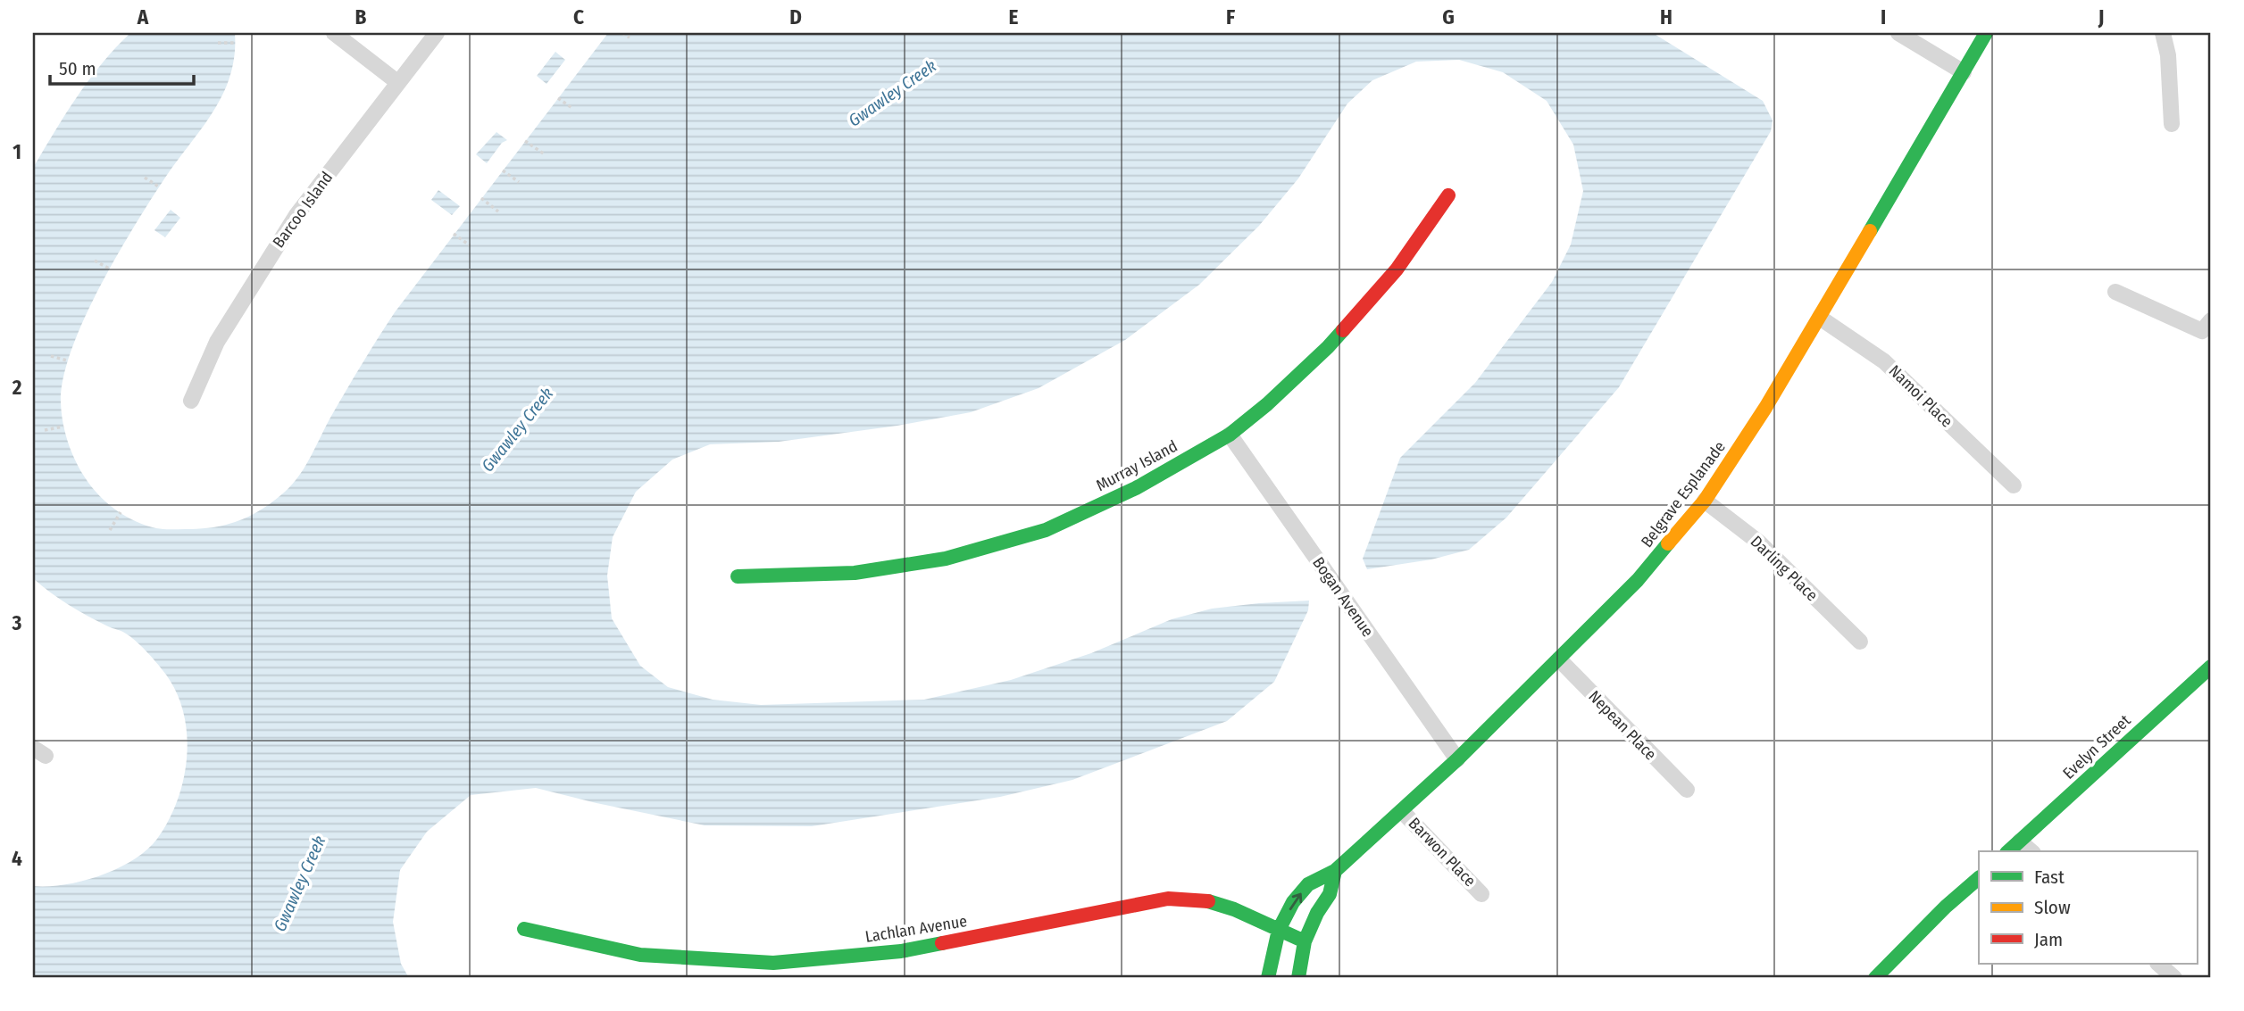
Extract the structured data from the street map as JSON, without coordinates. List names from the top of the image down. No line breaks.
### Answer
{"streets":{"street":["Barcoo Island","Namoi Place","Murray Island","Belgrave Esplanade","Darling Place","Bogan Avenue","Nepean Place","Evelyn Street","Barwon Place","Lachlan Avenue"]},"crossings":[["Namoi Place","Belgrave Esplanade"],["Murray Island","Bogan Avenue"],["Belgrave Esplanade","Darling Place"],["Belgrave Esplanade","Bogan Avenue"],["Belgrave Esplanade","Nepean Place"],["Belgrave Esplanade","Barwon Place"],["Belgrave Esplanade","Lachlan Avenue"]],"water":["Gwawley Creek"],"legend":["Fast","Slow","Jam"],"scale_bar":"50 m","grid":{"columns":["A","B","C","D","E","F","G","H","I","J"],"rows":["1","2","3","4"]}}
